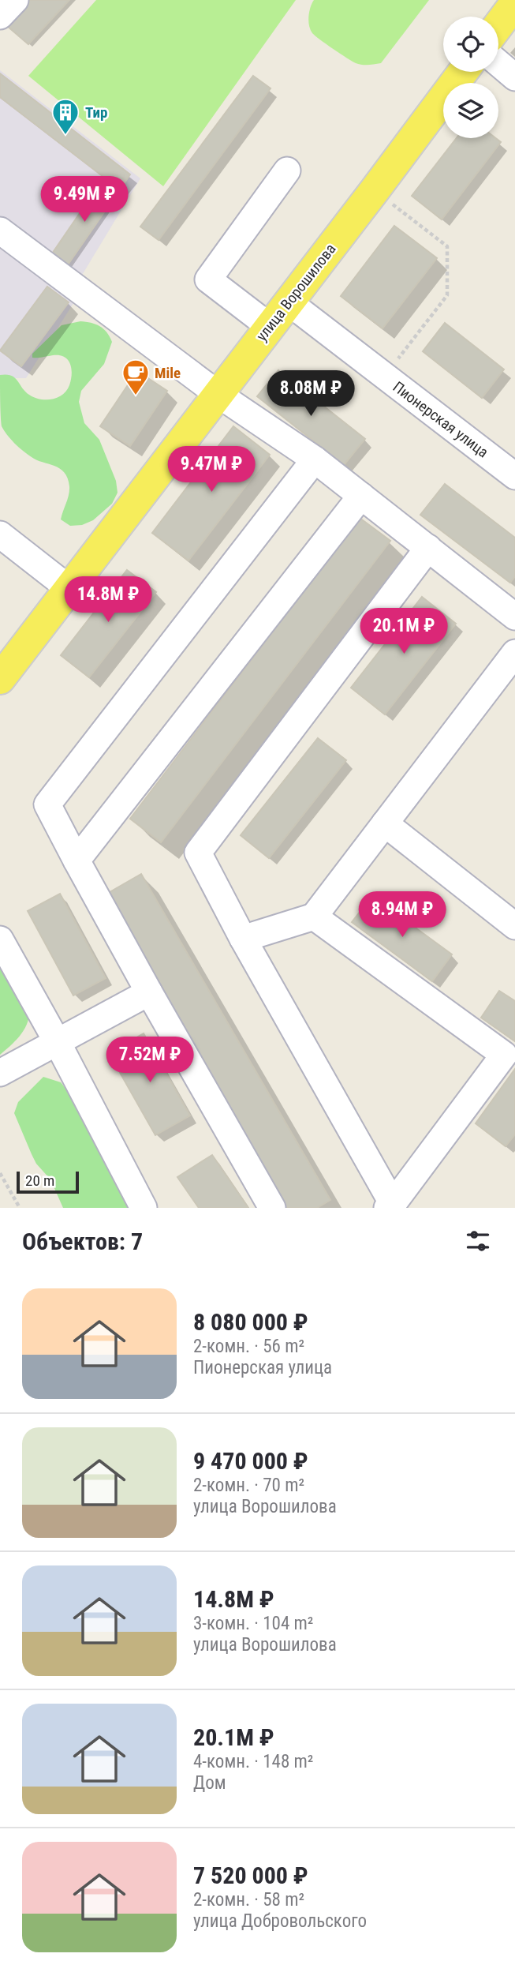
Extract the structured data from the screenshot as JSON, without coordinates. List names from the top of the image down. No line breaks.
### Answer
{"streets":{"main road":["улица Ворошилова"],"street":["Пионерская улица"]},"crossings":[["улица Ворошилова","Пионерская улица"]],"places":{"building":["Тир"],"cafe":["Mile"]},"scale_bar":"20 m","page":{"price":["9.49M ₽","8.08M ₽","9.47M ₽","14.8M ₽","20.1M ₽","8.94M ₽","7.52M ₽"],"scale":"20 m","heading":"Объектов: 7","list":[{"name":"8 080 000 ₽","note":"2-комн. · 56 m² · Пионерская улица"},{"name":"9 470 000 ₽","note":"2-комн. · 70 m² · улица Ворошилова"},{"name":"14.8M ₽","note":"3-комн. · 104 m² · улица Ворошилова"},{"name":"20.1M ₽","note":"4-комн. · 148 m² · Дом"},{"name":"7 520 000 ₽","note":"2-комн. · 58 m² · улица Добровольского"}]}}
